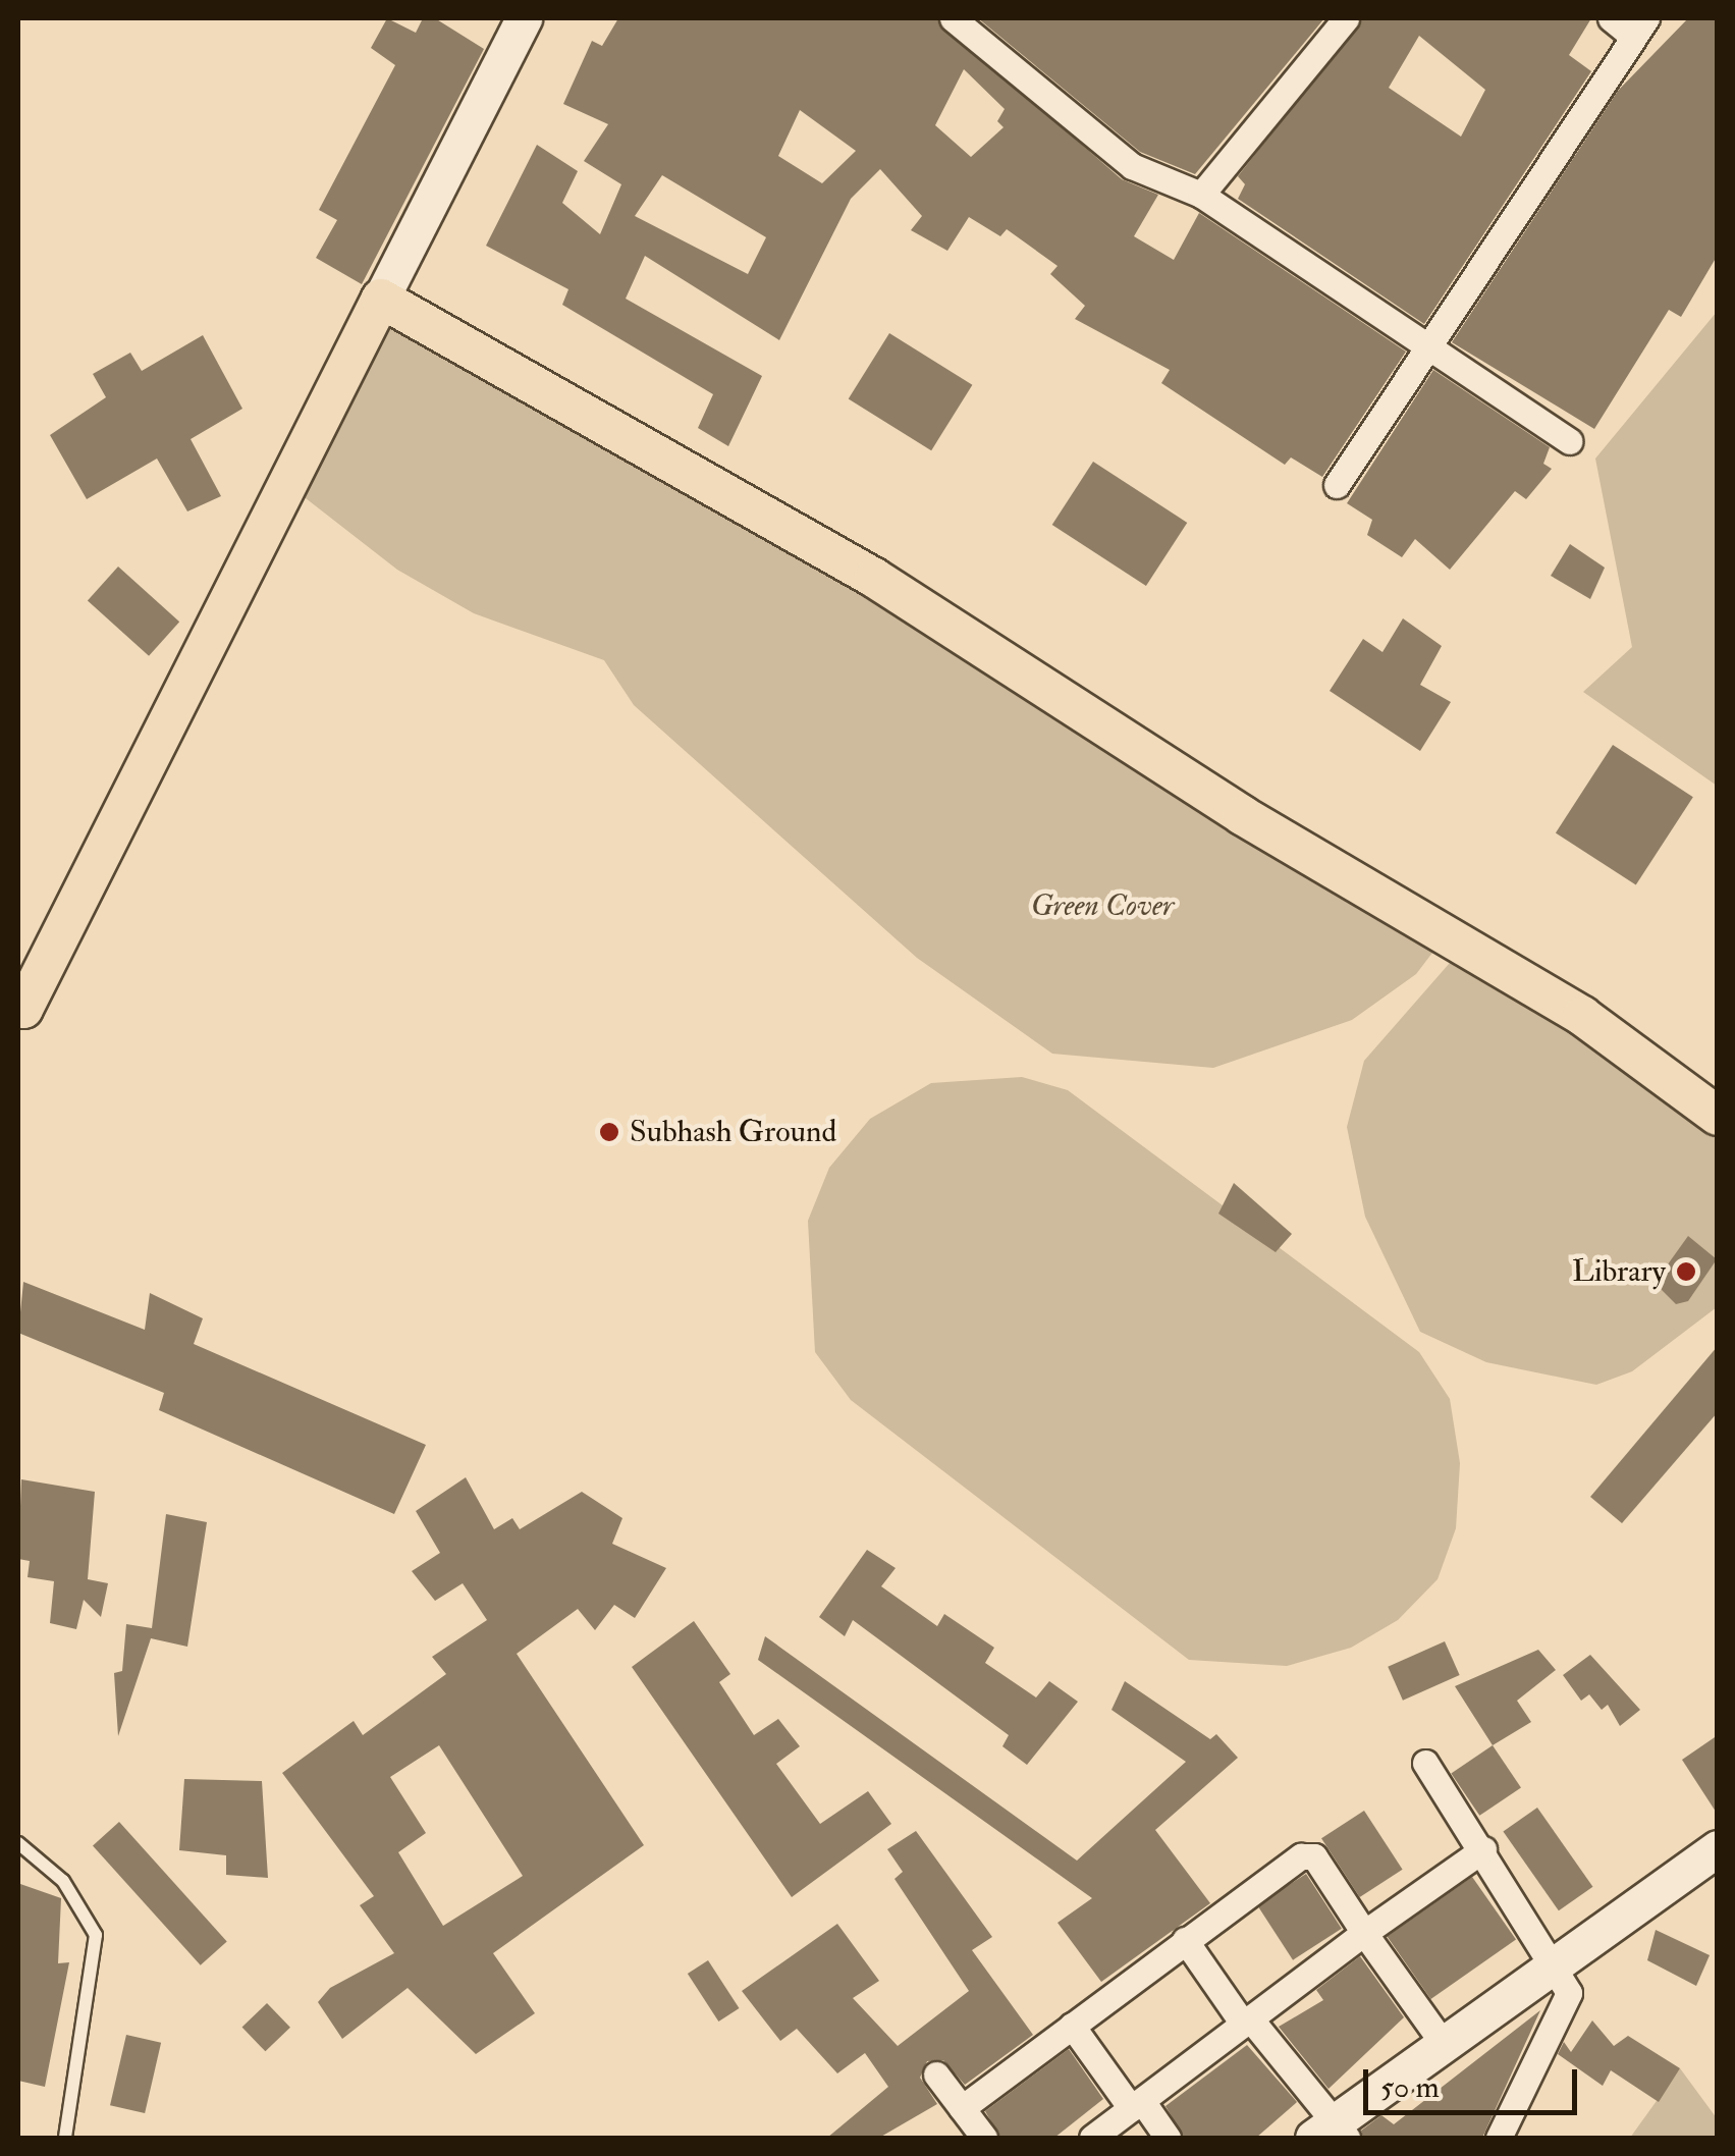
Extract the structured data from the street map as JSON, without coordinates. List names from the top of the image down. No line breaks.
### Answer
{"parks":["Green Cover"],"places":["Subhash Ground","Library"],"scale_bar":"50 m"}
